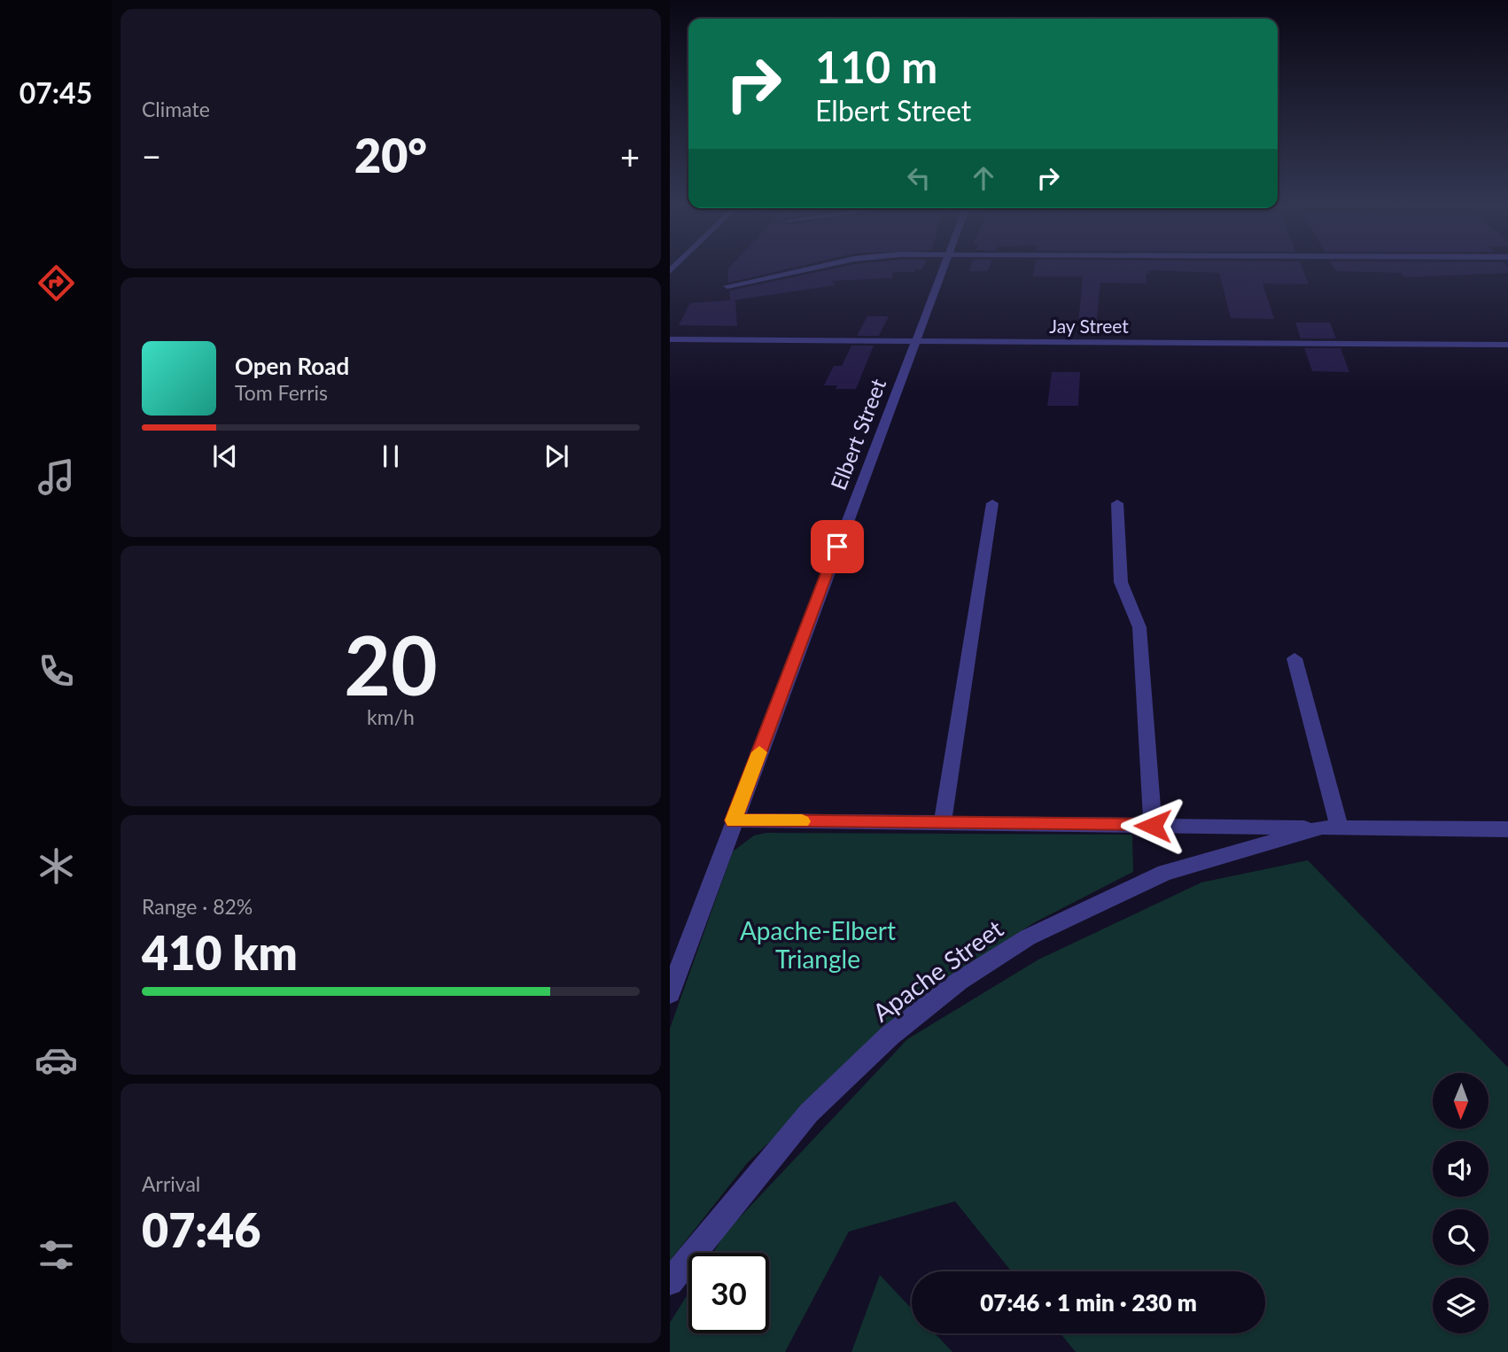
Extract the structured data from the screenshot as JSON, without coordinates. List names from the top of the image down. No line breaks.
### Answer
{"streets":{"street":["Jay Street","Elbert Street","Apache Street"]},"crossings":[["Jay Street","Elbert Street"],["Elbert Street","Apache Street"]],"parks":["Apache-Elbert Triangle"],"north":"bottom","page":{"tabs":"07:45","tile":["Climate",["20","km/h"],["Range · 82%","410 km"],["Arrival","07:46"]],"turn":["110 m","Elbert Street"],"heat":["−","20°","+"],"song":["Open Road","Tom Ferris"],"limit":"30","trip":"07:46 · 1 min · 230 m"}}
